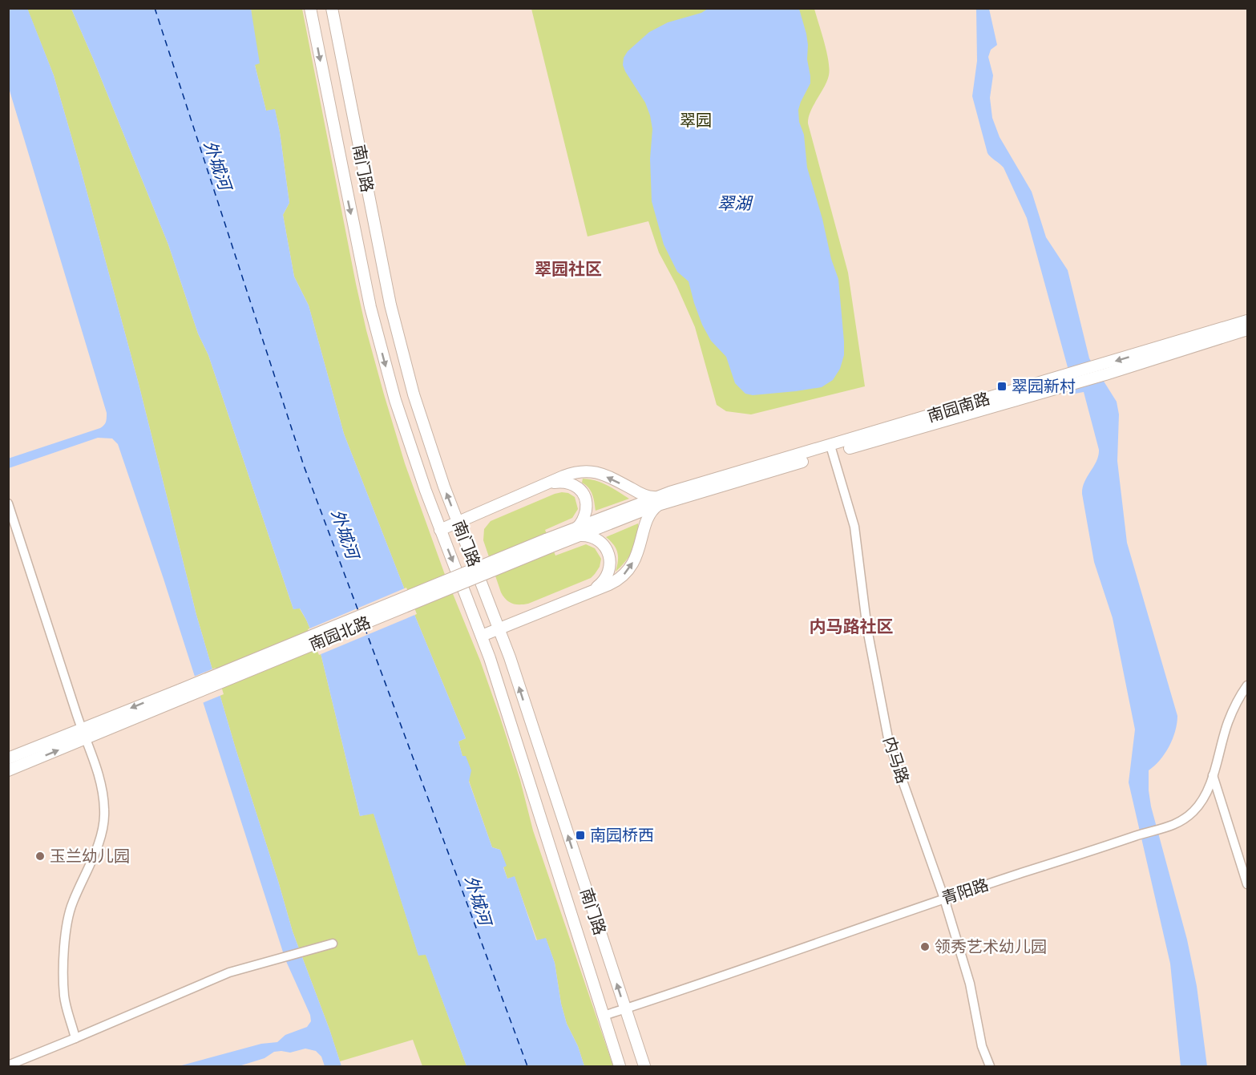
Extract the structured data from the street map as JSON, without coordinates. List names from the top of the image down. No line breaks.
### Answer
{"streets":{"main road":["南门路","南园南路","南园北路"],"street":["内马路","青阳路"]},"crossings":[["南门路","青阳路"],["南园南路","南园北路"],["南园南路","内马路"],["内马路","青阳路"]],"districts":["翠园社区","内马路社区"],"water":["外城河","翠湖"],"parks":["翠园"],"places":{"transit":["翠园新村","南园桥西"],"other":["玉兰幼儿园","领秀艺术幼儿园"]}}
